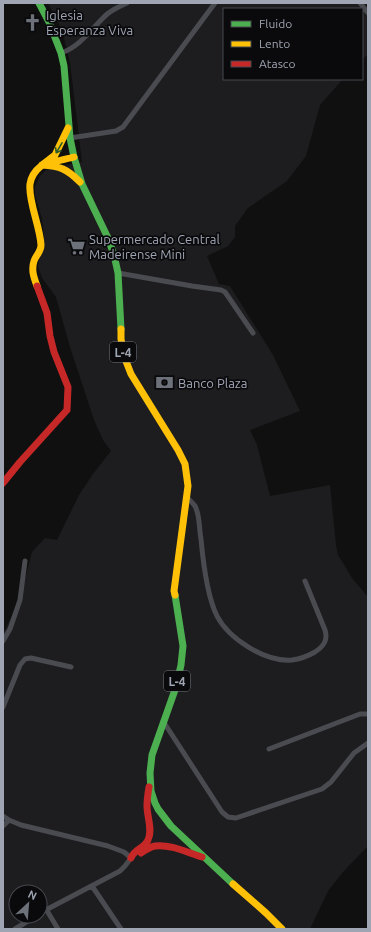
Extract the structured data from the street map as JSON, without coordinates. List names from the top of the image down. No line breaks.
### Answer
{"streets":{"main road":["L-4"]},"places":{"church":["Iglesia Esperanza Viva"],"supermarket":["Supermercado Central Madeirense Mini"],"bank":["Banco Plaza"]},"legend":["Fluido","Lento","Atasco"],"north":"top right"}
